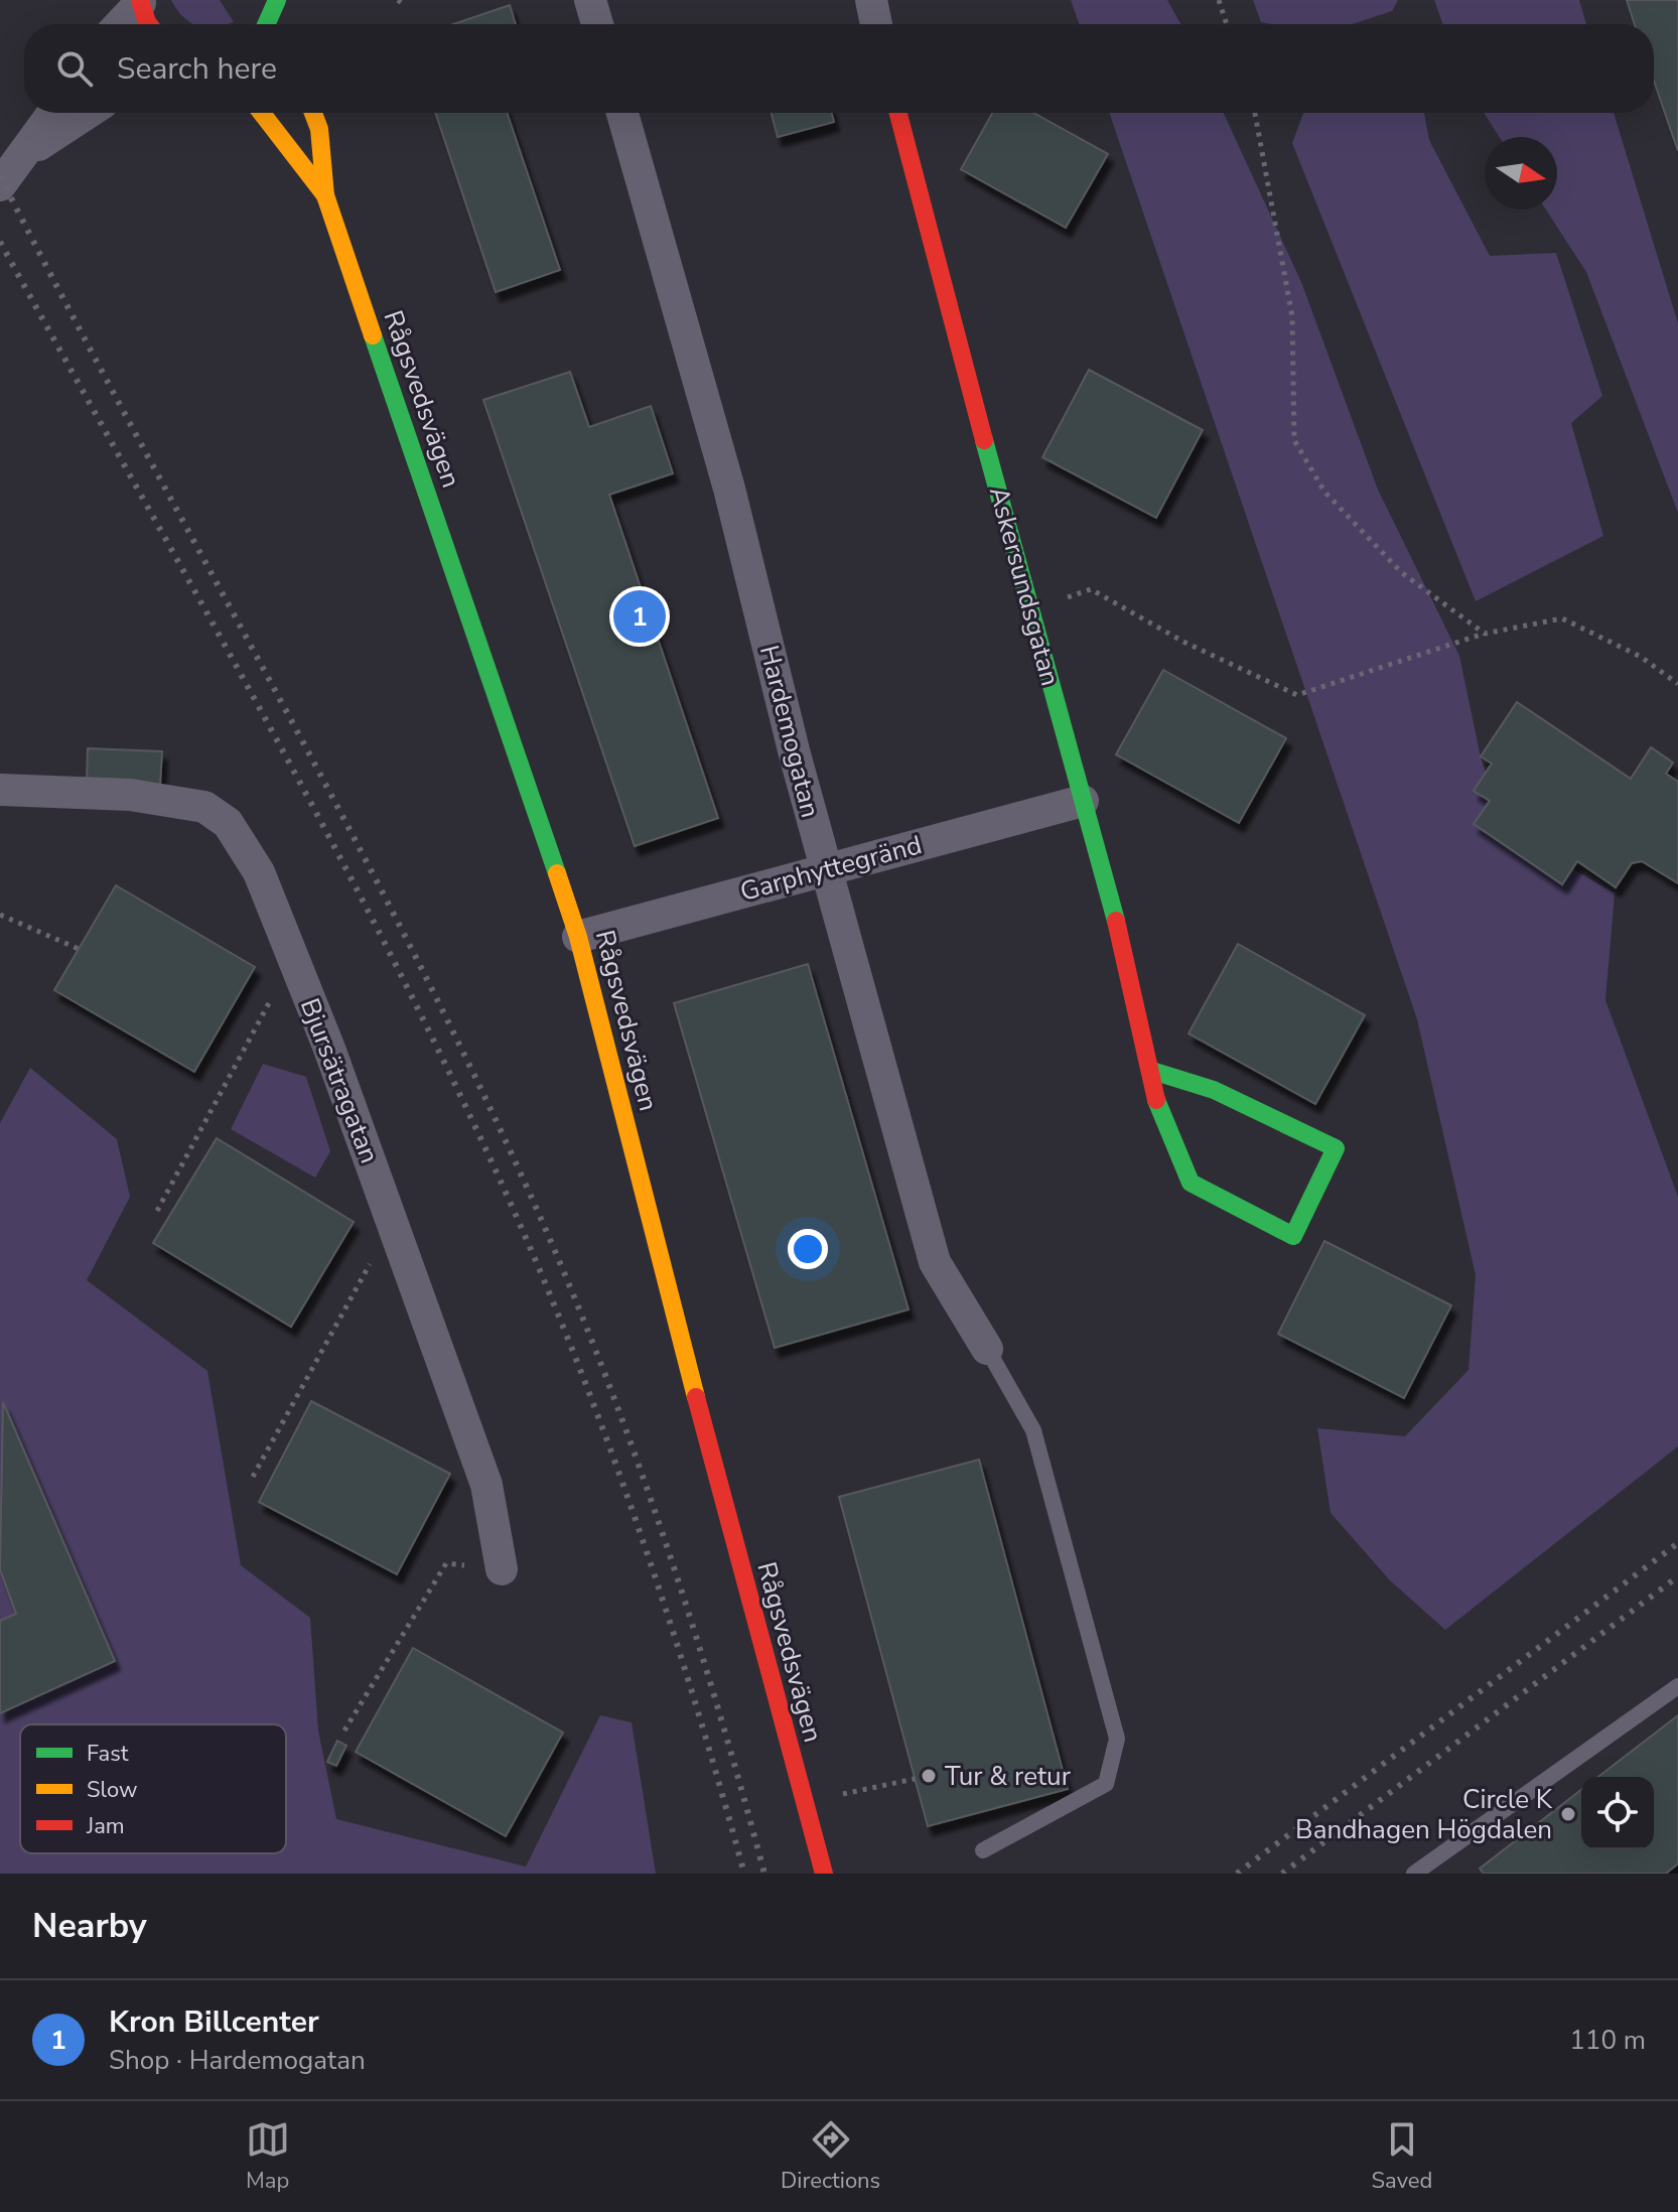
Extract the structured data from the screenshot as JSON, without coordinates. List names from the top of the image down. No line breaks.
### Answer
{"streets":{"street":["Rågsvedsvägen","Askersundsgatan","Hardemogatan","Garphyttegränd","Bjursätragatan"]},"crossings":[["Rågsvedsvägen","Garphyttegränd"],["Askersundsgatan","Garphyttegränd"],["Hardemogatan","Garphyttegränd"]],"places":["Tur & retur","Circle K Bandhagen Högdalen"],"legend":["Fast","Slow","Jam"],"north":"right","page":{"search":"Search here","pins":"1","heading":"Nearby","list":[{"mark":"1","name":"Kron Billcenter","note":"Shop · Hardemogatan","value":"110 m"}],"nav":["Map","Directions","Saved"]}}
